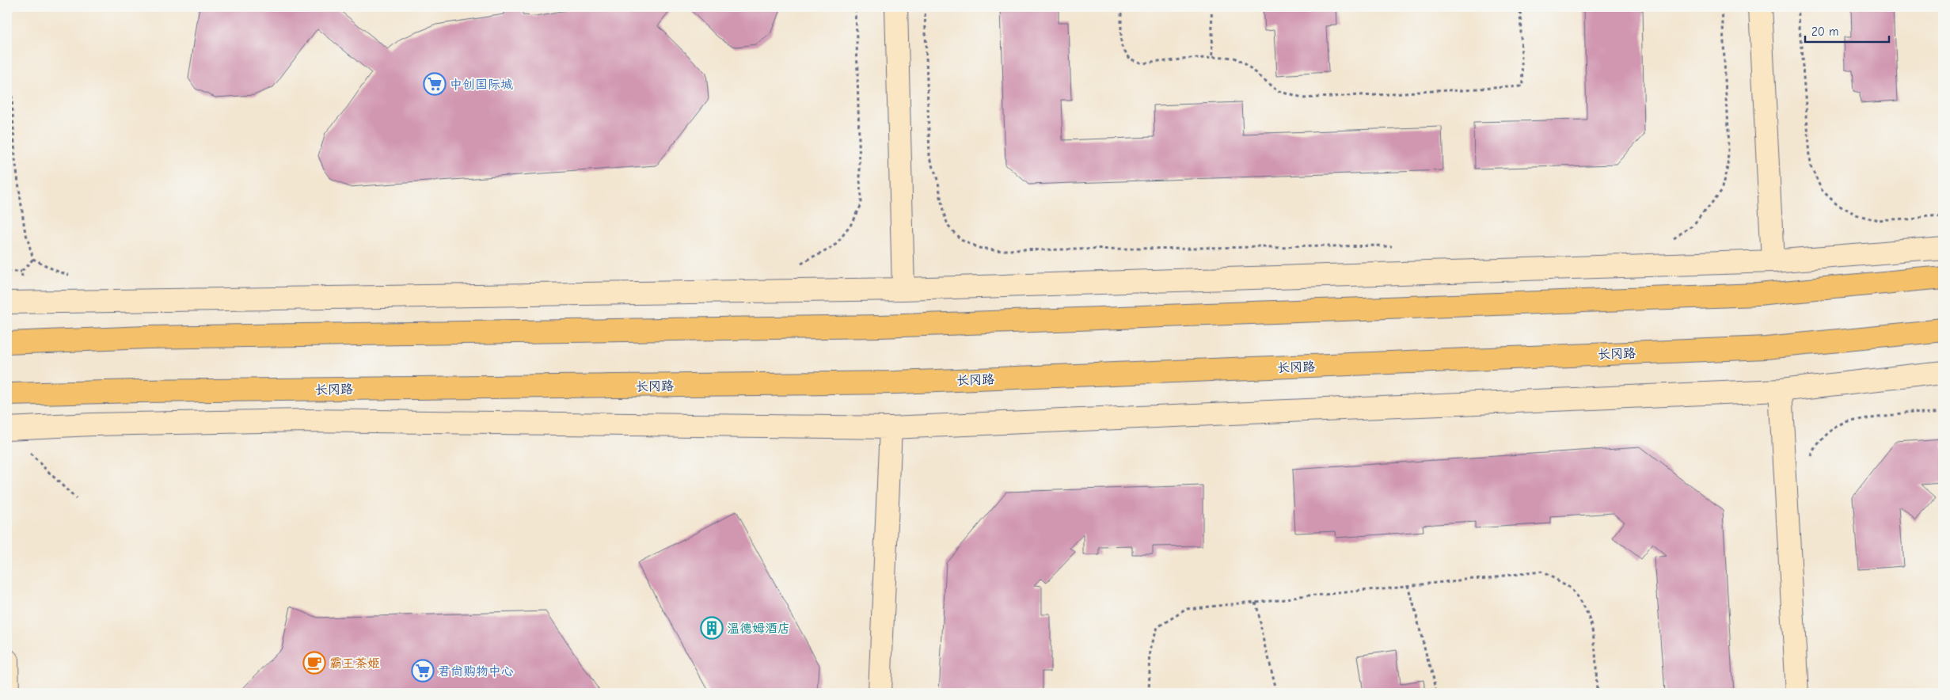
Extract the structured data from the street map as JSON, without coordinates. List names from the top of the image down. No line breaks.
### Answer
{"streets":{"main road":["长冈路"]},"places":{"supermarket":["中创国际城","君尚购物中心"],"building":["温德姆酒店"],"cafe":["霸王茶姬"]},"scale_bar":"20 m"}
